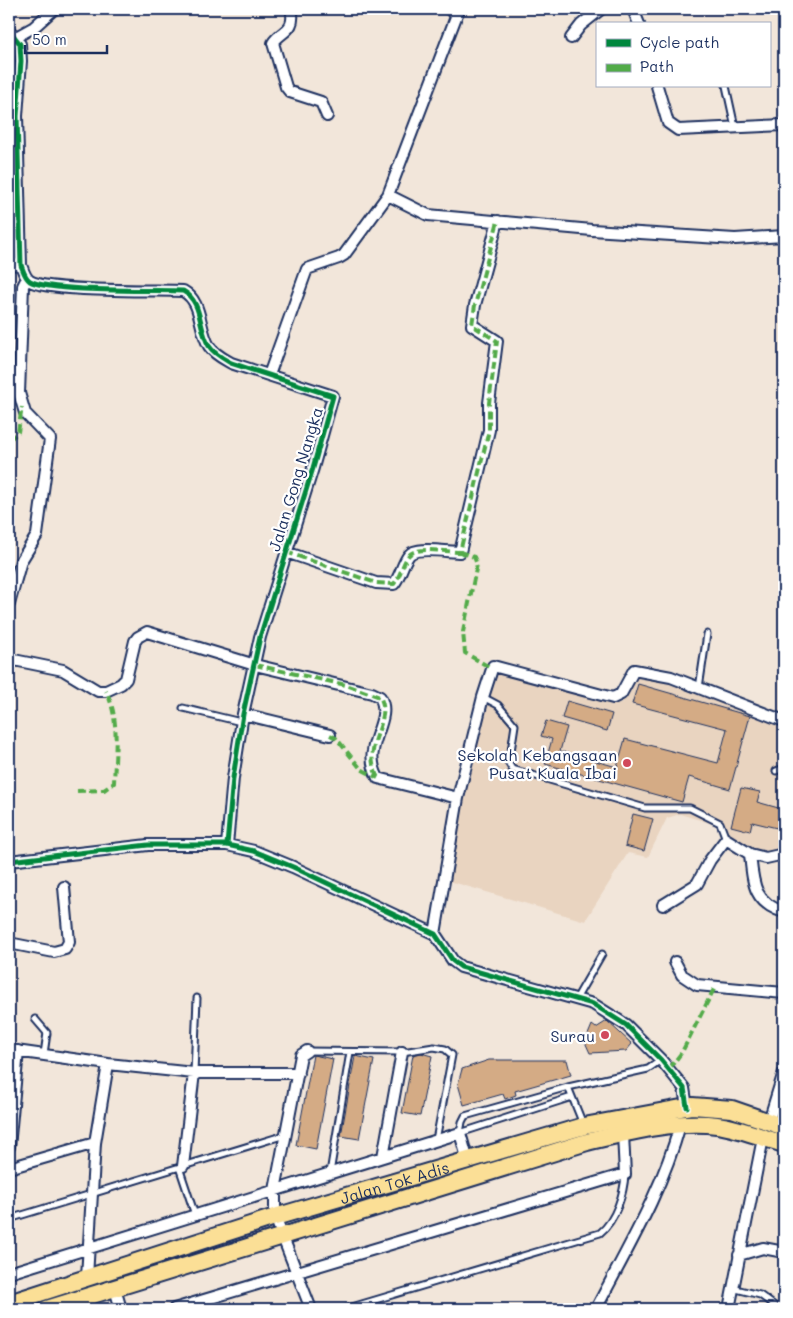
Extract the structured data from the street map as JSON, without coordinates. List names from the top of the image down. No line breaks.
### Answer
{"streets":{"main road":["Jalan Tok Adis"],"street":["Jalan Gong Nangka"]},"places":["Sekolah Kebangsaan Pusat Kuala Ibai","Surau"],"legend":["Cycle path","Path"],"scale_bar":"50 m"}
